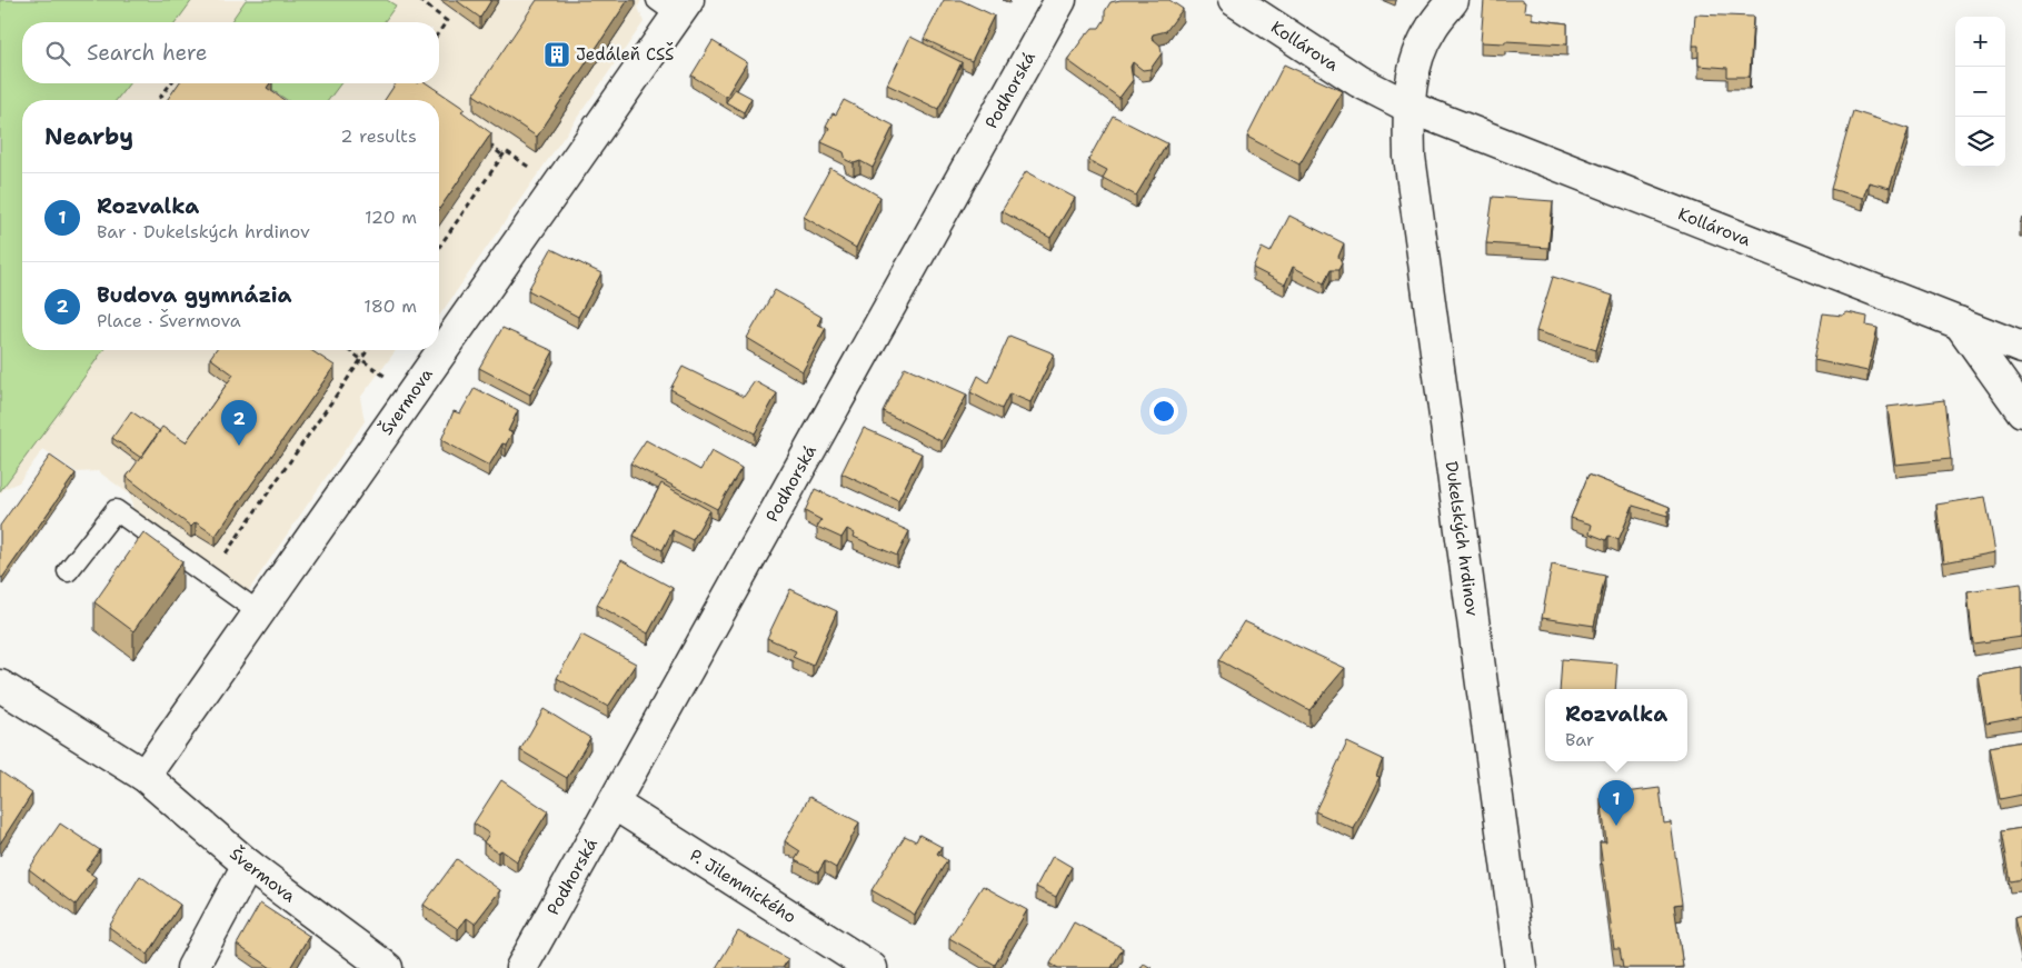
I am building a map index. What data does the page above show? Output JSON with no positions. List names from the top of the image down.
{
  "streets": {
    "street": [
      "Kollárova",
      "Podhorská",
      "Švermova",
      "Dukelských hrdinov",
      "P. Jilemnického"
    ]
  },
  "crossings": [
    ["Kollárova", "Dukelských hrdinov"],
    ["Podhorská", "P. Jilemnického"]
  ],
  "places": {
    "building": ["Jedáleň CSŠ"]
  },
  "page": {
    "map_buttons": ["+", "−"],
    "search": "Search here",
    "heading": ["Nearby", "2 results"],
    "list": [
      {
        "mark": "1",
        "name": "Rozvalka",
        "note": "Bar · Dukelských hrdinov",
        "value": "120 m"
      },
      {
        "mark": "2",
        "name": "Budova gymnázia",
        "note": "Place · Švermova",
        "value": "180 m"
      }
    ],
    "pins": ["2", "1"],
    "popup": ["Rozvalka", "Bar"]
  }
}
